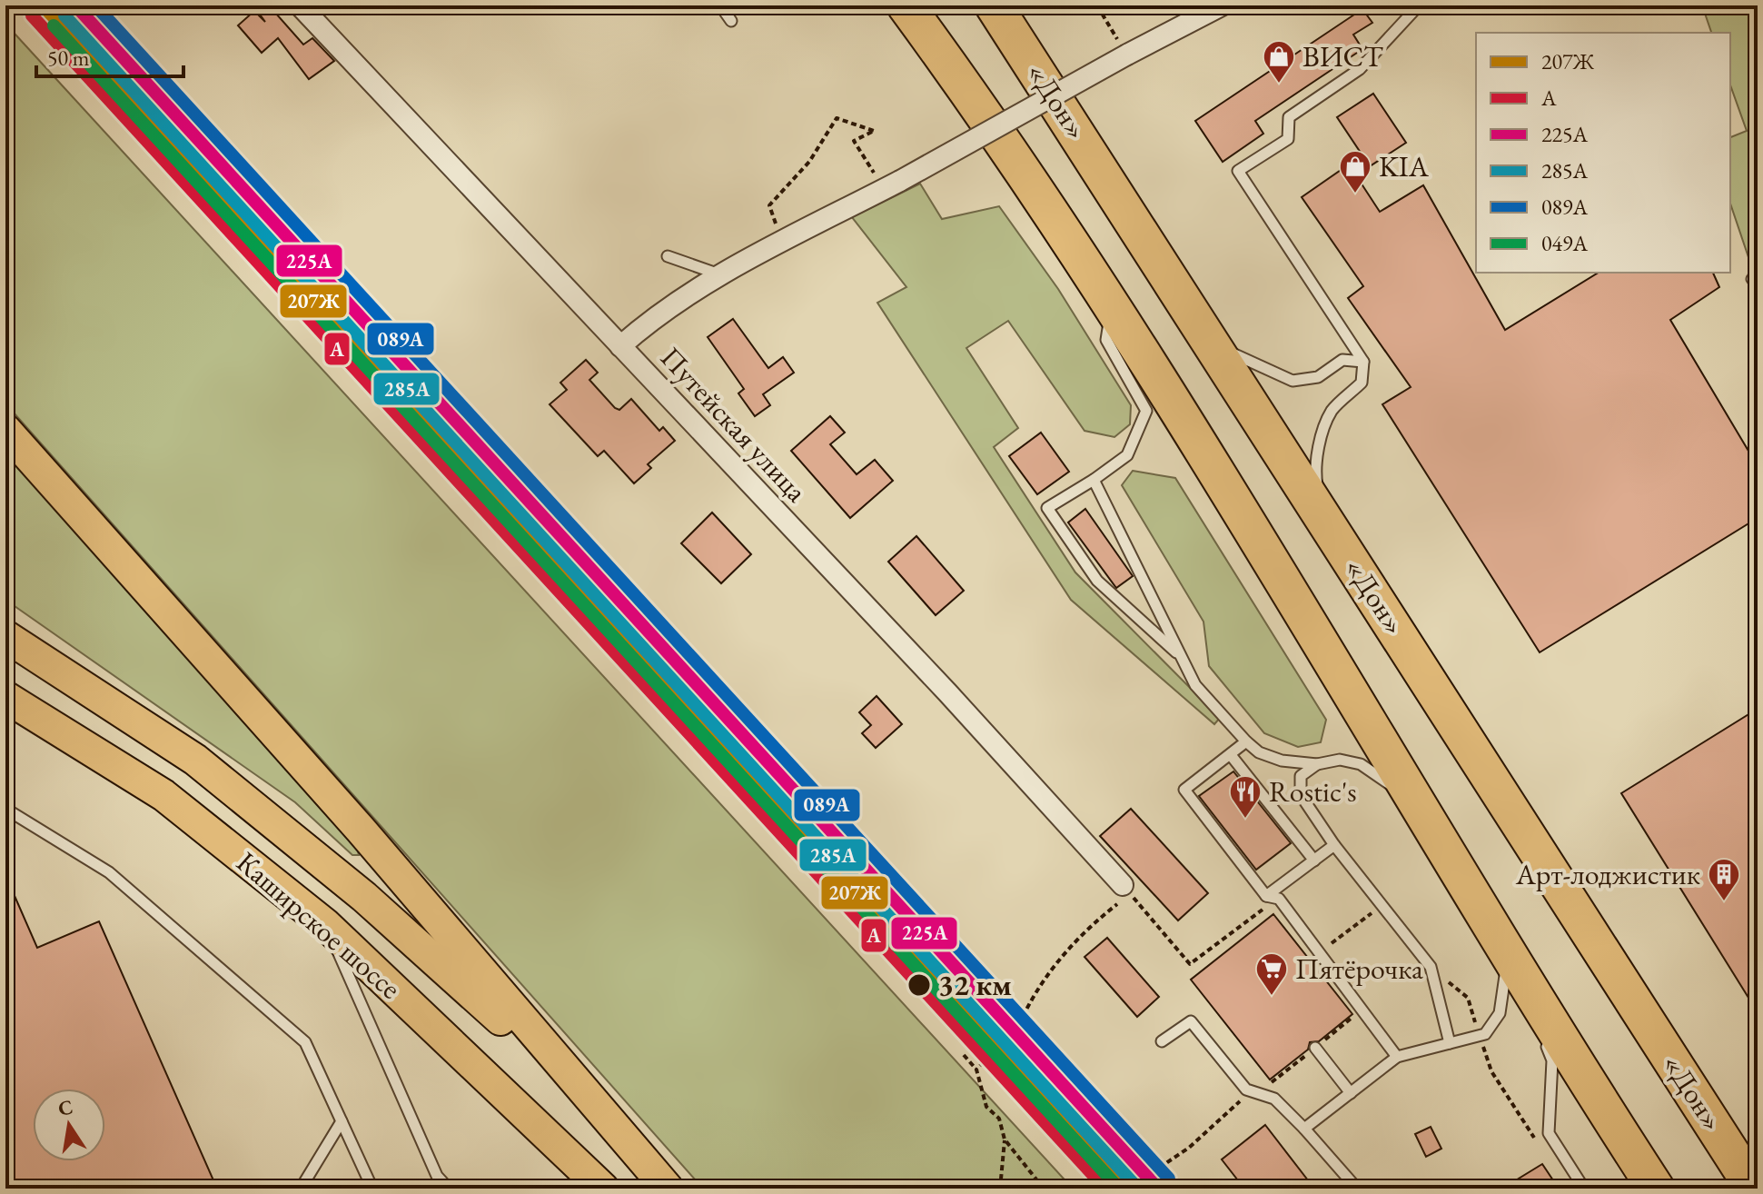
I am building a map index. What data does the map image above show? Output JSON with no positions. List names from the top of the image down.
{
  "streets": {
    "highway": ["«Дон»"],
    "main road": ["Каширское шоссе"],
    "street": ["Путейская улица"]
  },
  "places": {
    "shop": ["ВИСТ", "KIA"],
    "restaurant": ["Rostic's"],
    "building": ["Арт-лоджистик"],
    "other": ["32 км"],
    "supermarket": ["Пятёрочка"]
  },
  "lines": [
    "transit line 207Ж",
    "transit line 225А",
    "transit line 089А",
    "transit line A",
    "transit line 285А",
    "transit line 049А"
  ],
  "legend": [
    "207Ж",
    "A",
    "225А",
    "285А",
    "089А",
    "049А"
  ],
  "scale_bar": "50 m",
  "north": "top"
}
